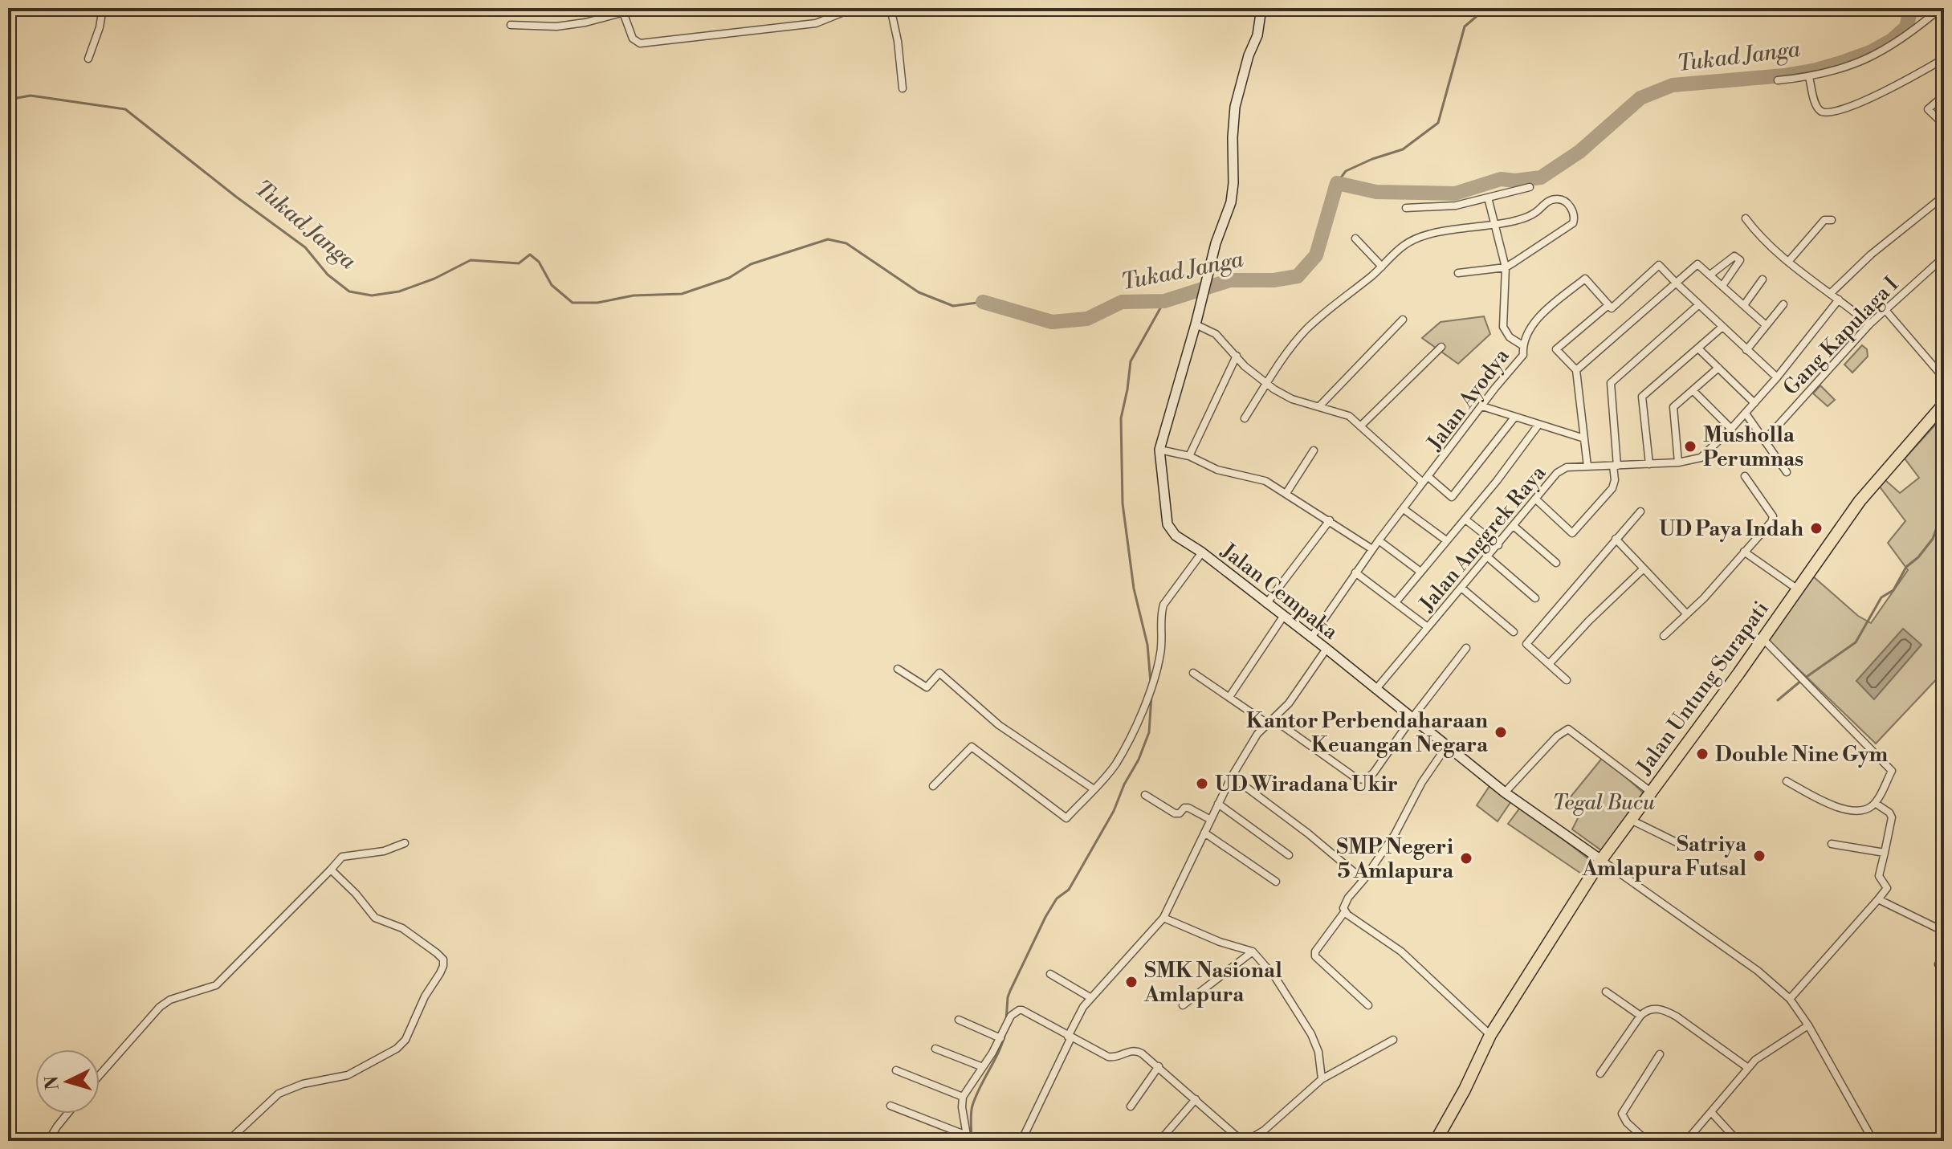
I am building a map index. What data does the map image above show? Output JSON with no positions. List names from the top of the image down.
{
  "streets": {
    "highway": ["Jalan Untung Surapati"],
    "street": [
      "Gang Kapulaga I",
      "Jalan Ayodya",
      "Jalan Anggrek Raya",
      "Jalan Cempaka"
    ]
  },
  "crossings": [
    ["Jalan Ayodya", "Jalan Cempaka"],
    ["Jalan Anggrek Raya", "Jalan Cempaka"],
    ["Jalan Cempaka", "Jalan Untung Surapati"]
  ],
  "water": ["Tukad Janga"],
  "parks": ["Tegal Bucu"],
  "places": [
    "Musholla Perumnas",
    "UD Paya Indah",
    "Kantor Perbendaharaan Keuangan Negara",
    "Double Nine Gym",
    "UD Wiradana Ukir",
    "Satriya Amlapura Futsal",
    "SMP Negeri 5 Amlapura",
    "SMK Nasional Amlapura"
  ],
  "north": "left"
}
